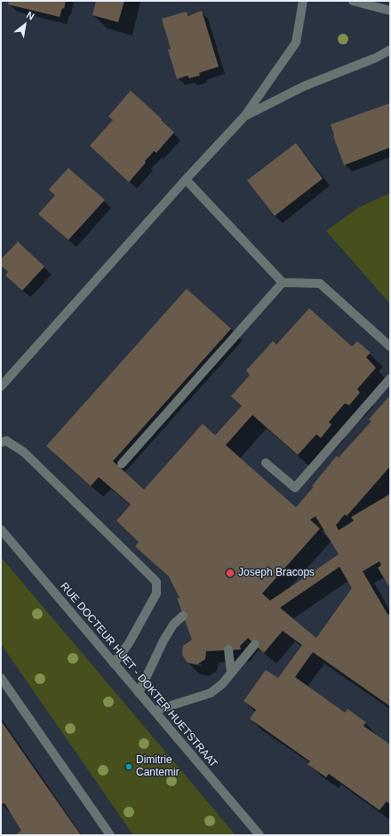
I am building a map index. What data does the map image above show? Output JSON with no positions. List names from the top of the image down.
{
  "streets": {
    "street": ["RUE DOCTEUR HUET - DOKTER HUETSTRAAT"]
  },
  "places": ["Joseph Bracops", "Dimitrie Cantemir"],
  "north": "top right"
}
